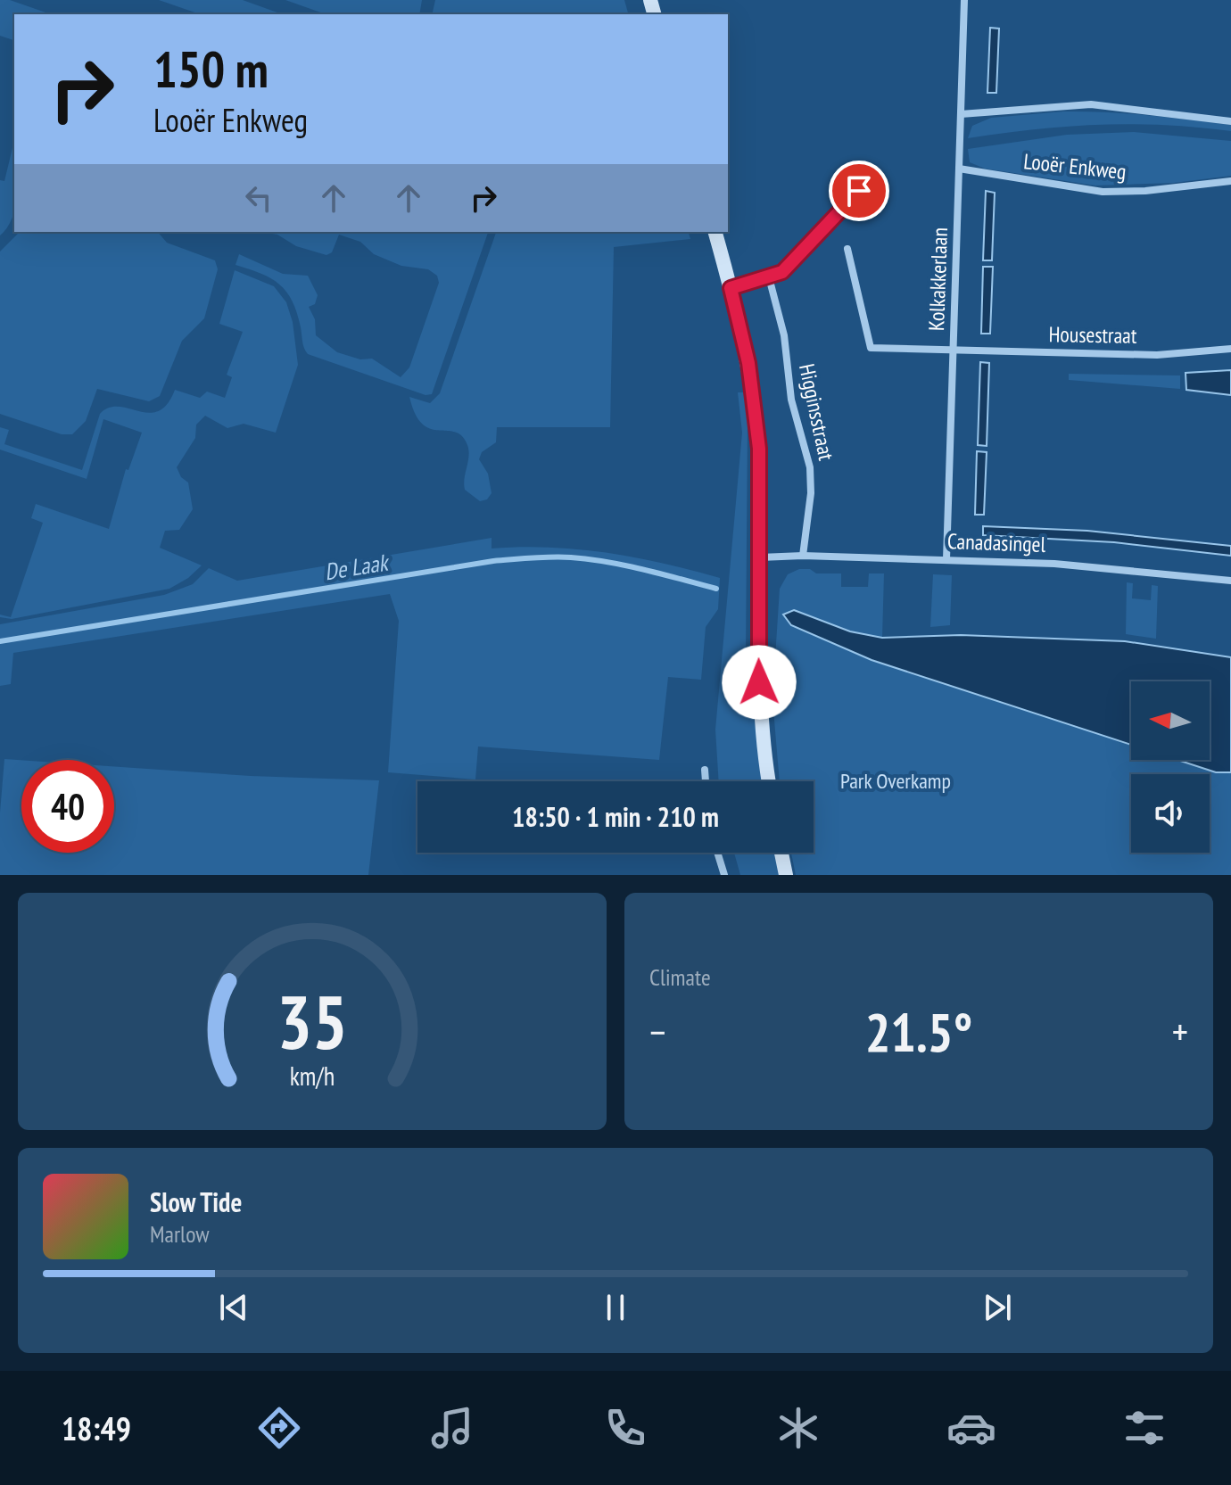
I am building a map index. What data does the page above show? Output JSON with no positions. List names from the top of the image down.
{
  "streets": {
    "street": [
      "Looër Enkweg",
      "Kolkakkerlaan",
      "Housestraat",
      "Higginsstraat",
      "Canadasingel"
    ]
  },
  "crossings": [
    ["Looër Enkweg", "Kolkakkerlaan"],
    ["Kolkakkerlaan", "Housestraat"],
    ["Kolkakkerlaan", "Canadasingel"],
    ["Higginsstraat", "Canadasingel"]
  ],
  "water": ["De Laak"],
  "parks": ["Park Overkamp"],
  "north": "left",
  "page": {
    "turn": ["150 m", "Looër Enkweg"],
    "limit": "40",
    "trip": "18:50 · 1 min · 210 m",
    "tile": "Climate",
    "heat": ["−", "21.5°", "+"],
    "song": ["Slow Tide", "Marlow"],
    "tabs": "18:49",
    "gauge": ["35", "km/h"]
  }
}
